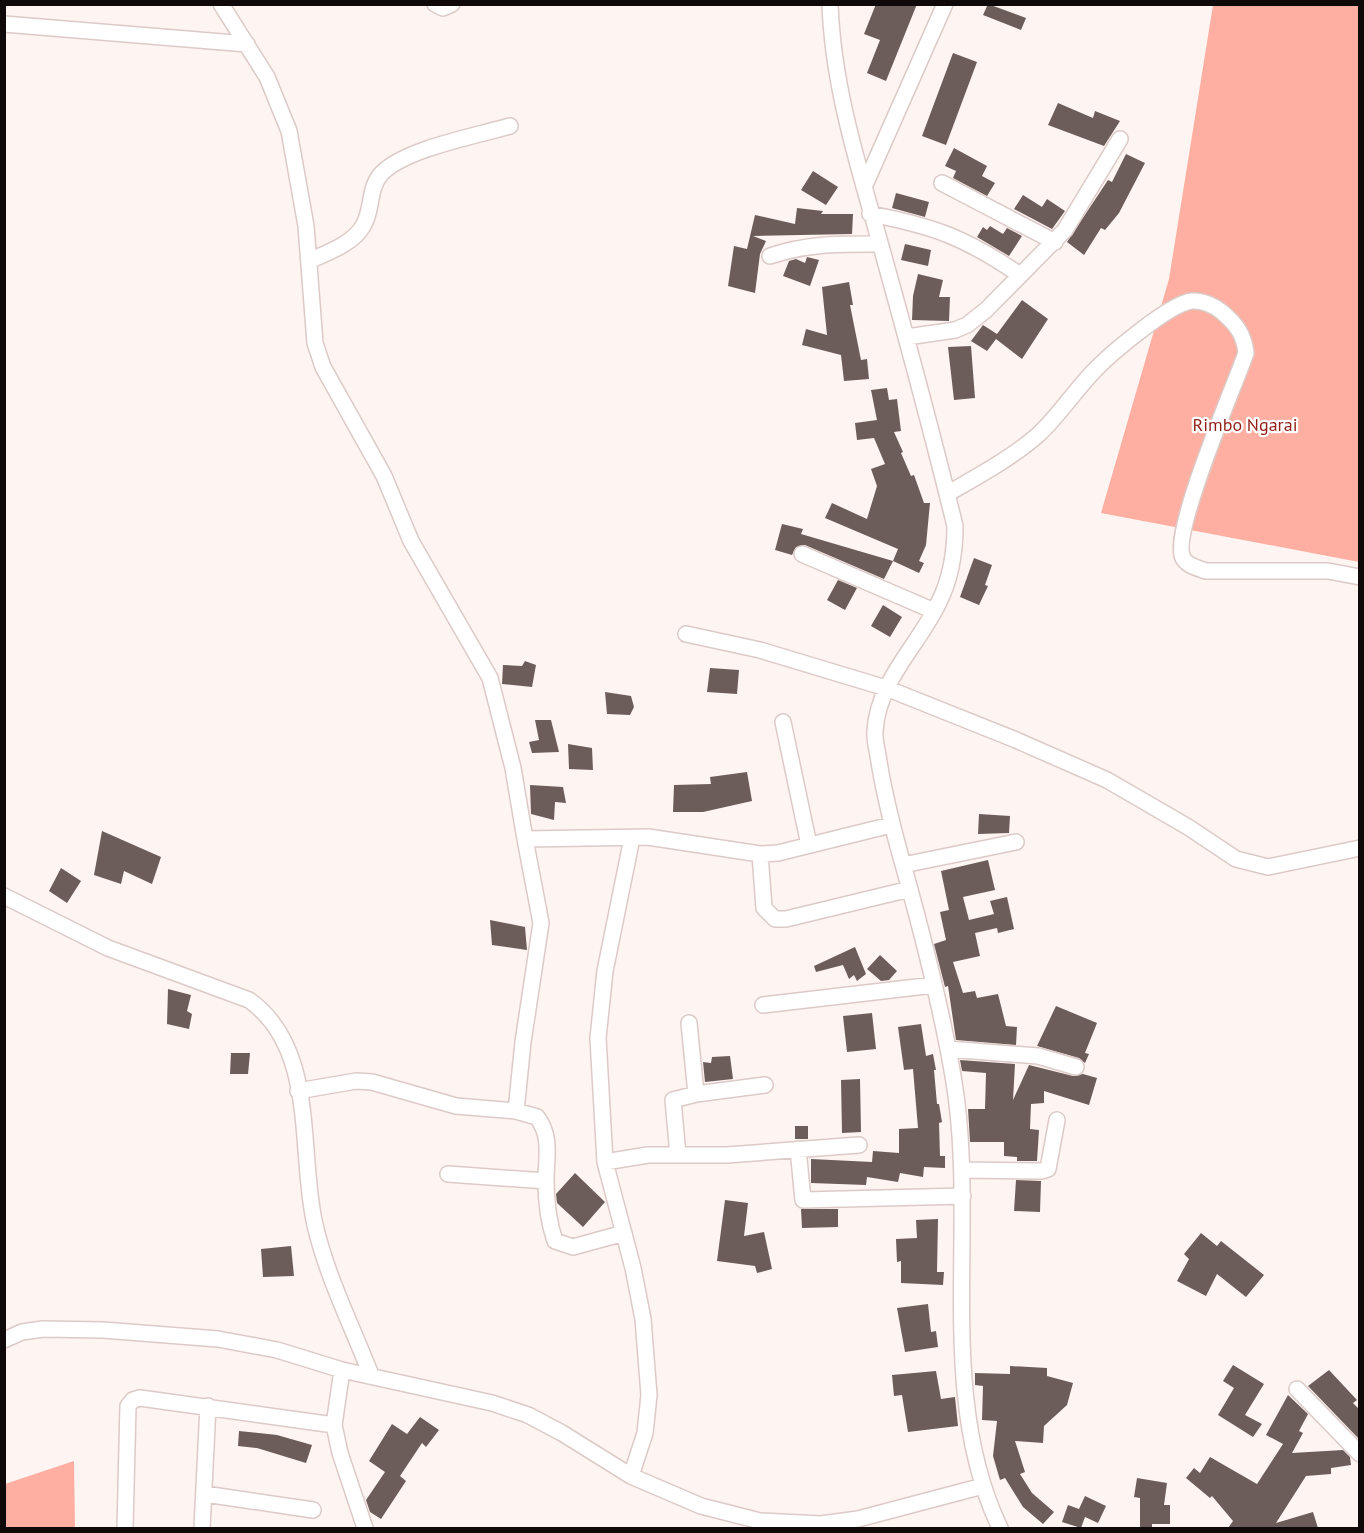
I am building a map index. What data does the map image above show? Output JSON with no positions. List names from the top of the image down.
{
  "parks": ["Rimbo Ngarai"]
}
